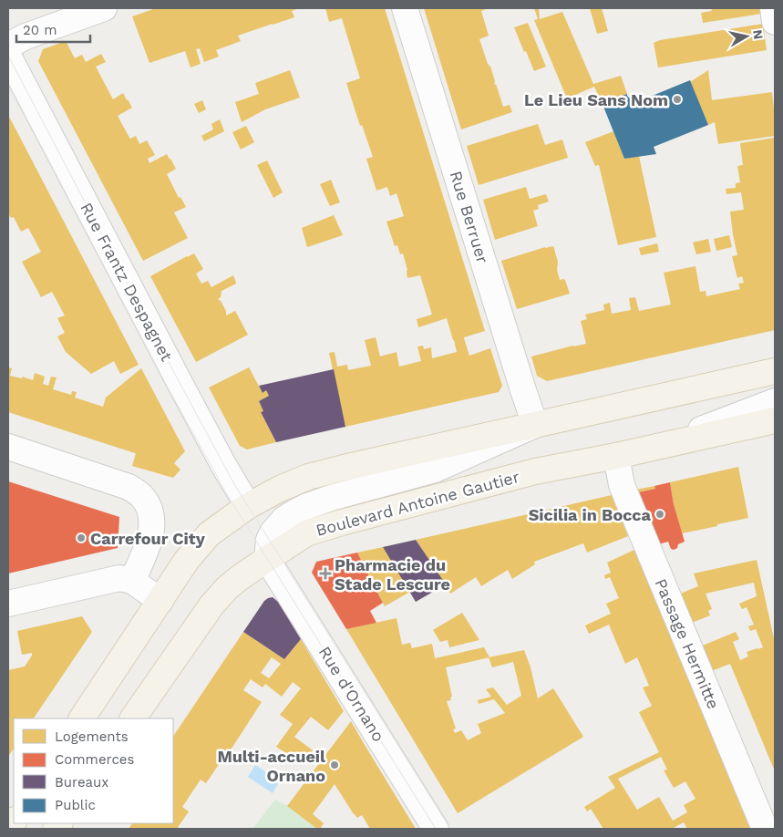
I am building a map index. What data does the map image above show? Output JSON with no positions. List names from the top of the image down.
{
  "streets": {
    "main road": ["Boulevard Antoine Gautier"],
    "street": [
      "Rue Berruer",
      "Rue Frantz Despagnet",
      "Passage Hermitte",
      "Rue d'Ornano"
    ]
  },
  "crossings": [
    ["Rue Berruer", "Boulevard Antoine Gautier"],
    ["Rue Frantz Despagnet", "Boulevard Antoine Gautier"],
    ["Boulevard Antoine Gautier", "Passage Hermitte"],
    ["Boulevard Antoine Gautier", "Rue d'Ornano"]
  ],
  "places": {
    "other": [
      "Le Lieu Sans Nom",
      "Sicilia in Bocca",
      "Carrefour City",
      "Multi-accueil Ornano"
    ],
    "health": ["Pharmacie du Stade Lescure"]
  },
  "legend": [
    "Logements",
    "Commerces",
    "Bureaux",
    "Public"
  ],
  "scale_bar": "20 m",
  "north": "right"
}
